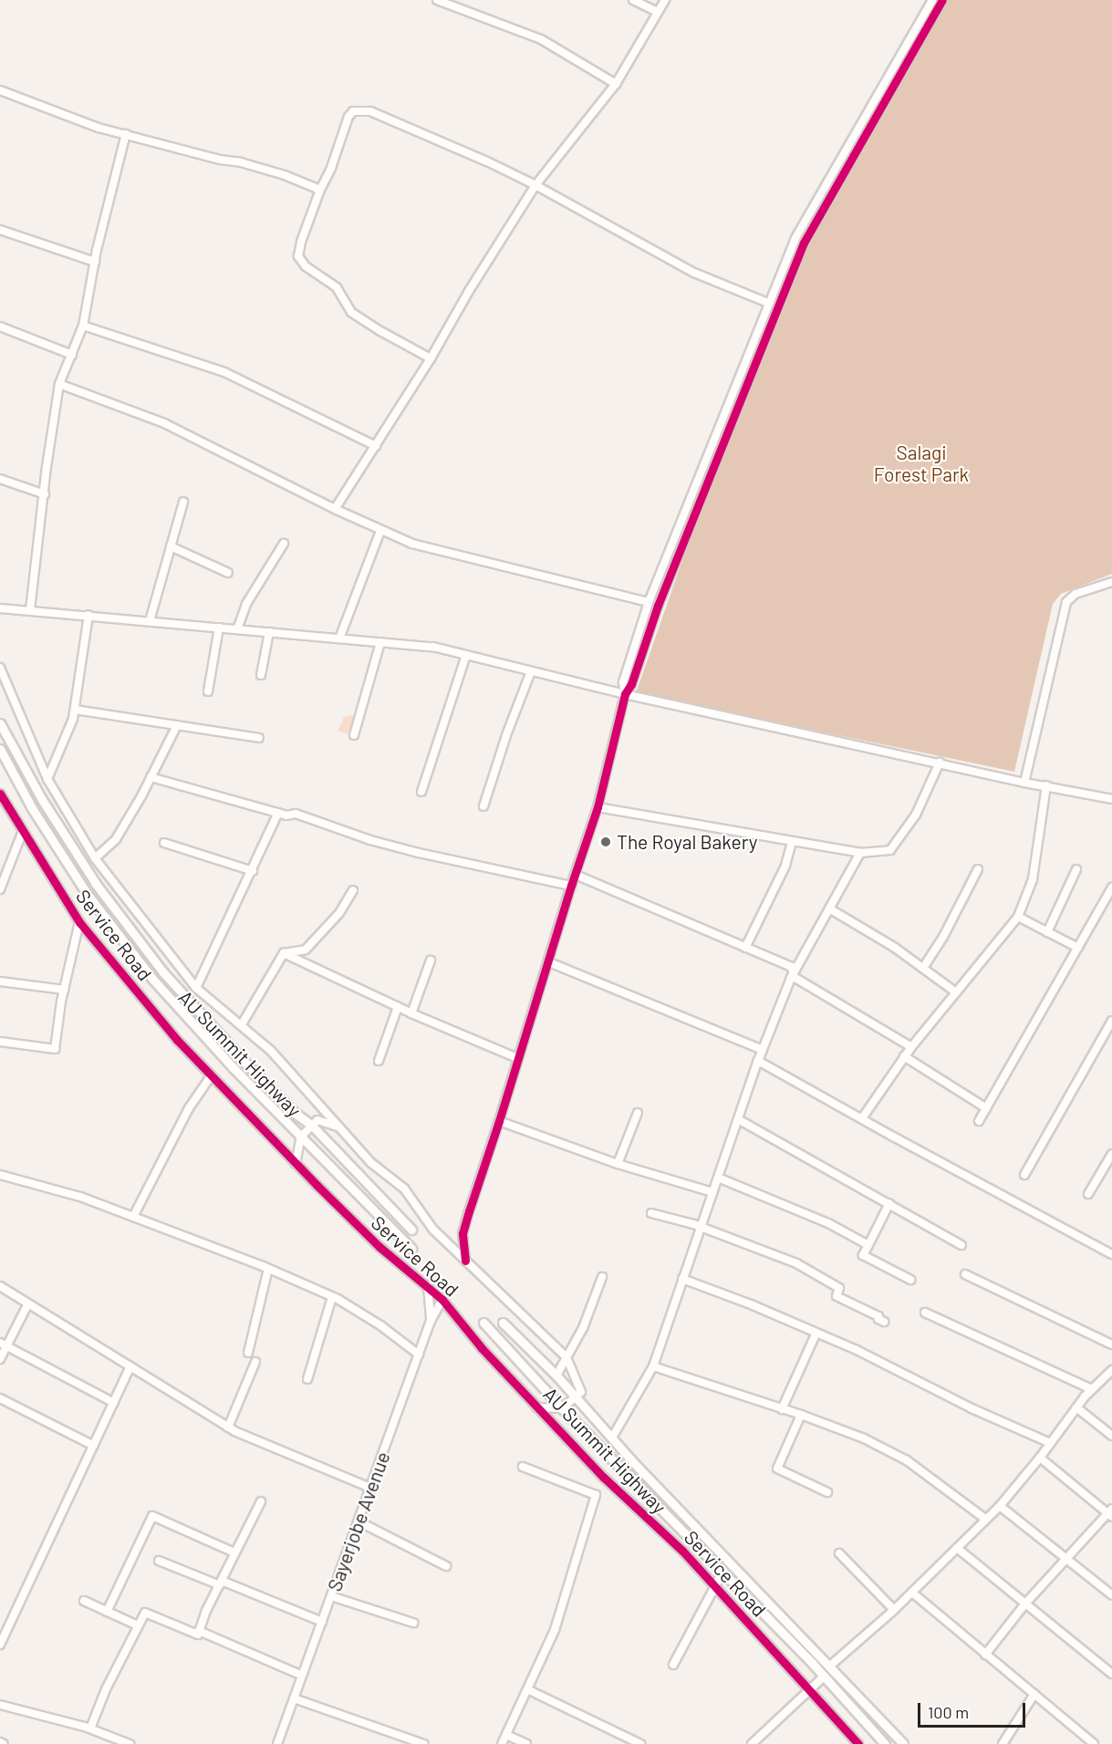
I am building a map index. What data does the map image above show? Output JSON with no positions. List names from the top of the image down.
{
  "streets": {
    "main road": ["AU Summit Highway"],
    "street": ["Service Road", "Sayerjobe Avenue"]
  },
  "crossings": [
    ["Service Road", "Sayerjobe Avenue"]
  ],
  "parks": ["Salagi Forest Park"],
  "places": ["The Royal Bakery"],
  "scale_bar": "100 m"
}
